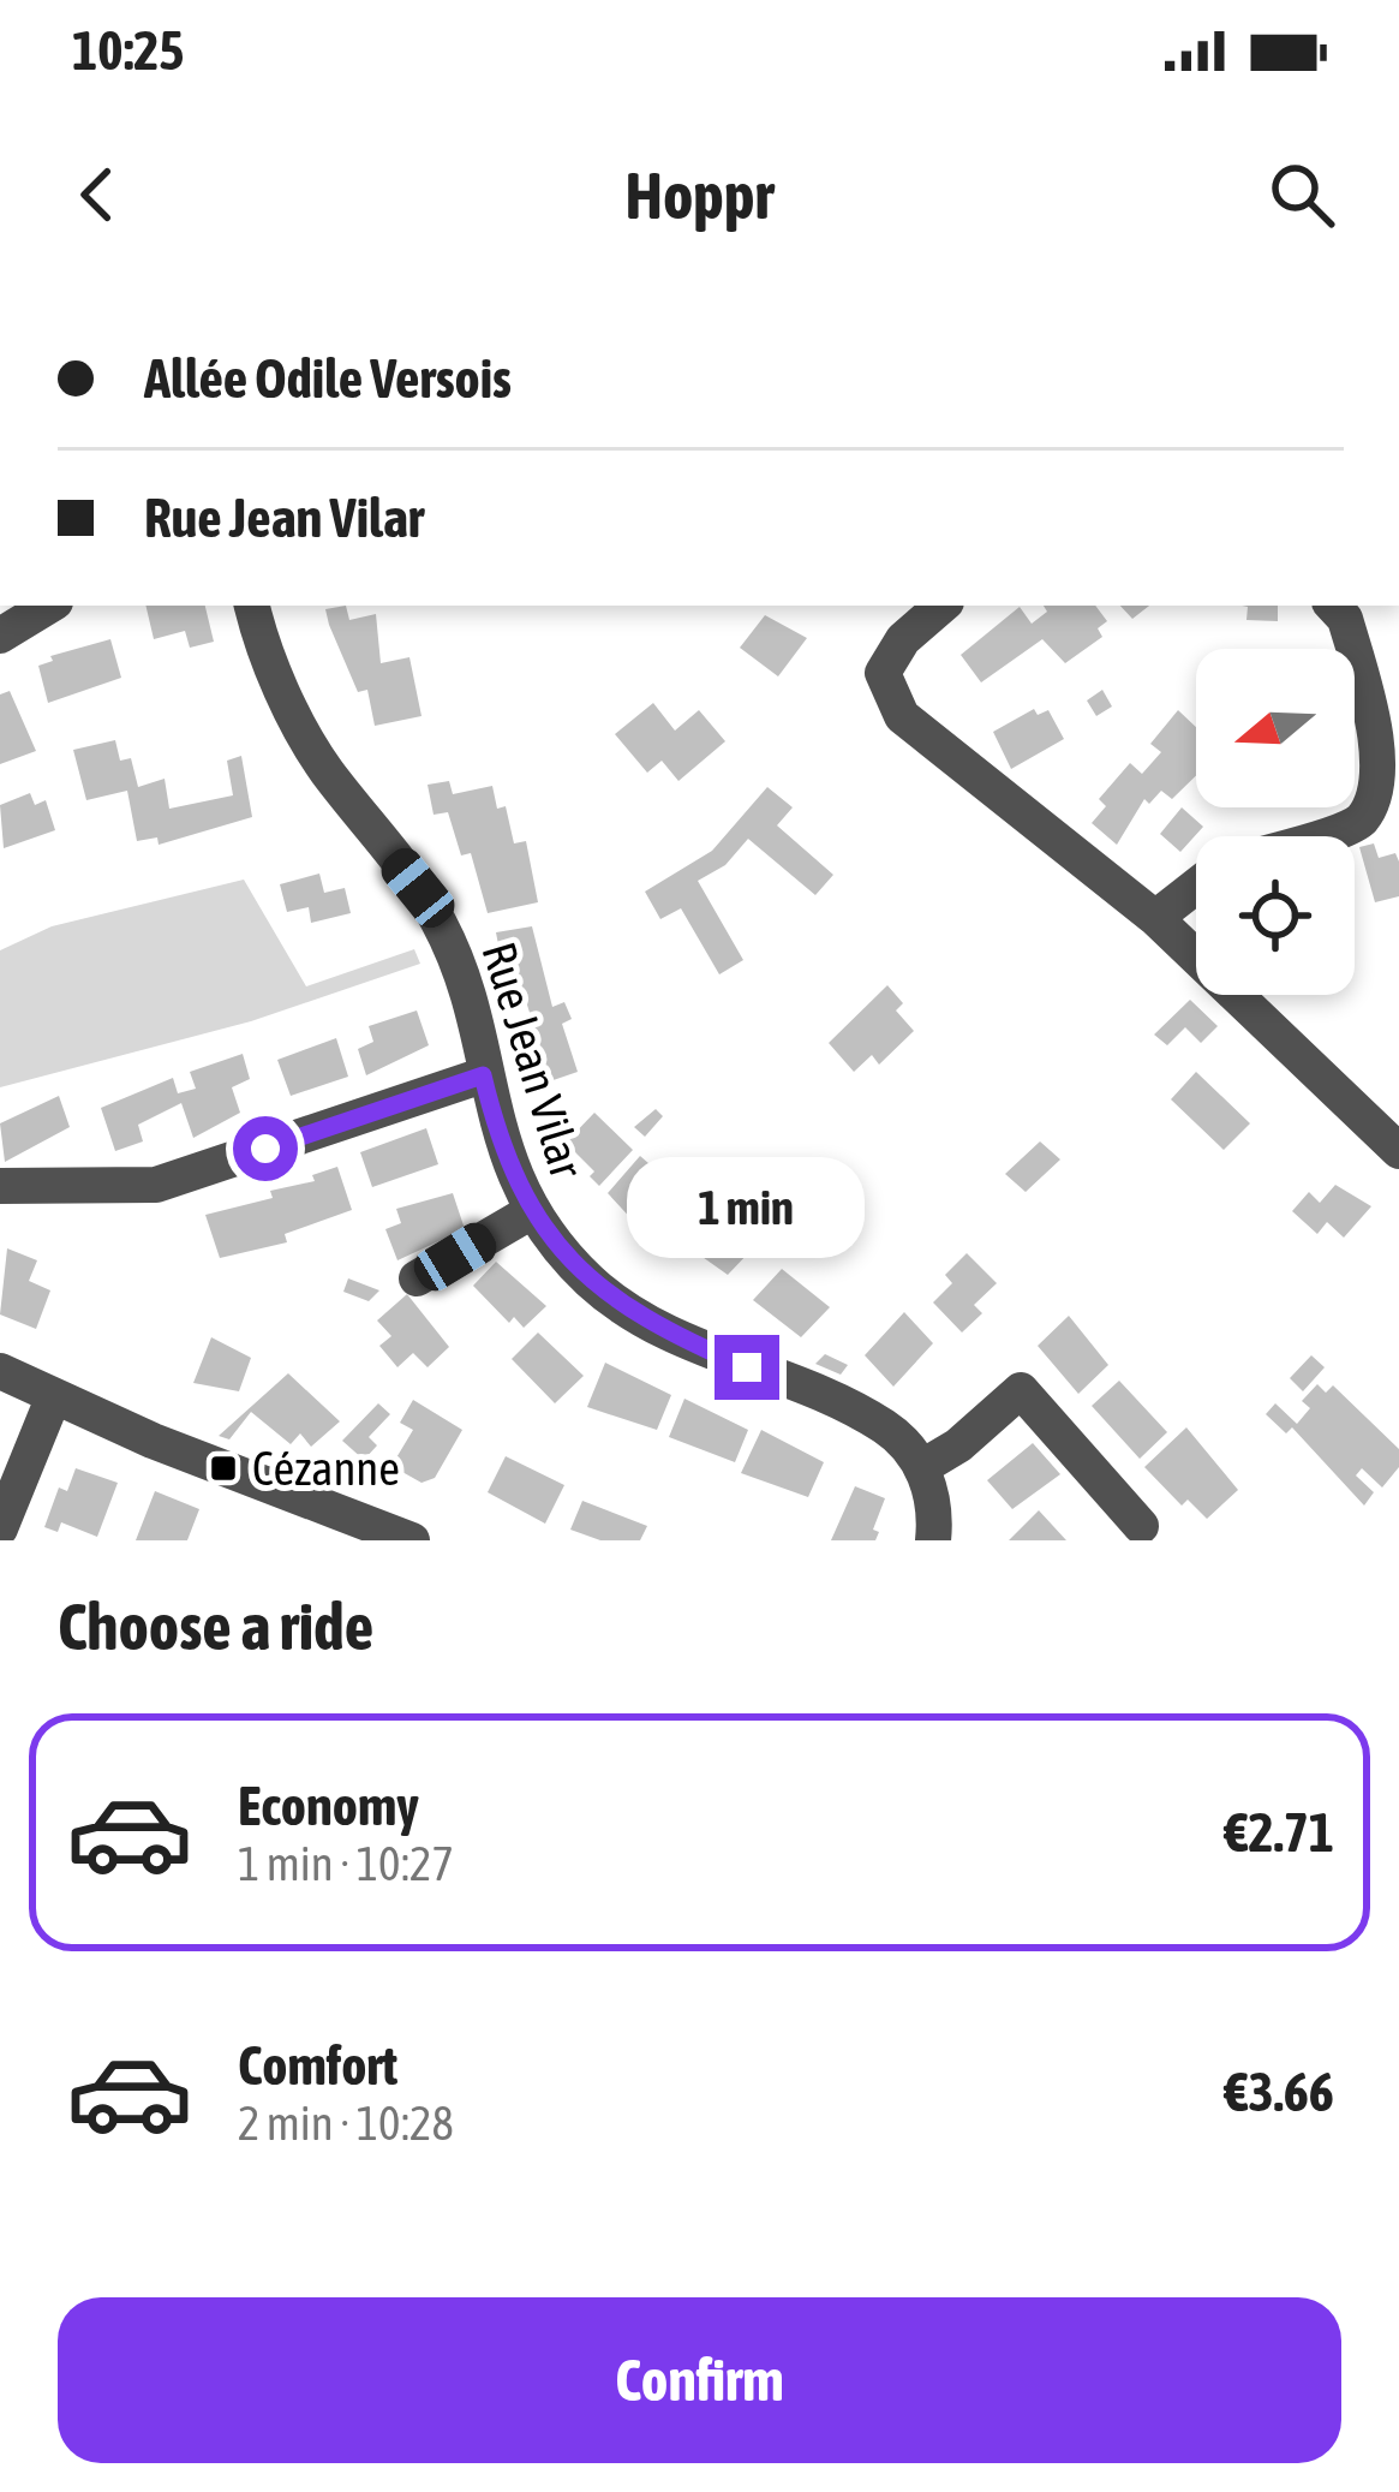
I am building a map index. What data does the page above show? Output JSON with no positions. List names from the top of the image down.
{
  "streets": {
    "street": ["Rue Jean Vilar"]
  },
  "places": {
    "transit": ["Cézanne"]
  },
  "north": "left",
  "page": {
    "status": "10:25",
    "header": "Hoppr",
    "banner": ["Allée Odile Versois", "Rue Jean Vilar"],
    "bubble": "1 min",
    "heading": "Choose a ride",
    "list": [
      {
        "name": "Economy",
        "note": "1 min · 10:27",
        "value": "€2.71"
      },
      {
        "name": "Comfort",
        "note": "2 min · 10:28",
        "value": "€3.66"
      }
    ],
    "buttons": "Confirm"
  }
}
